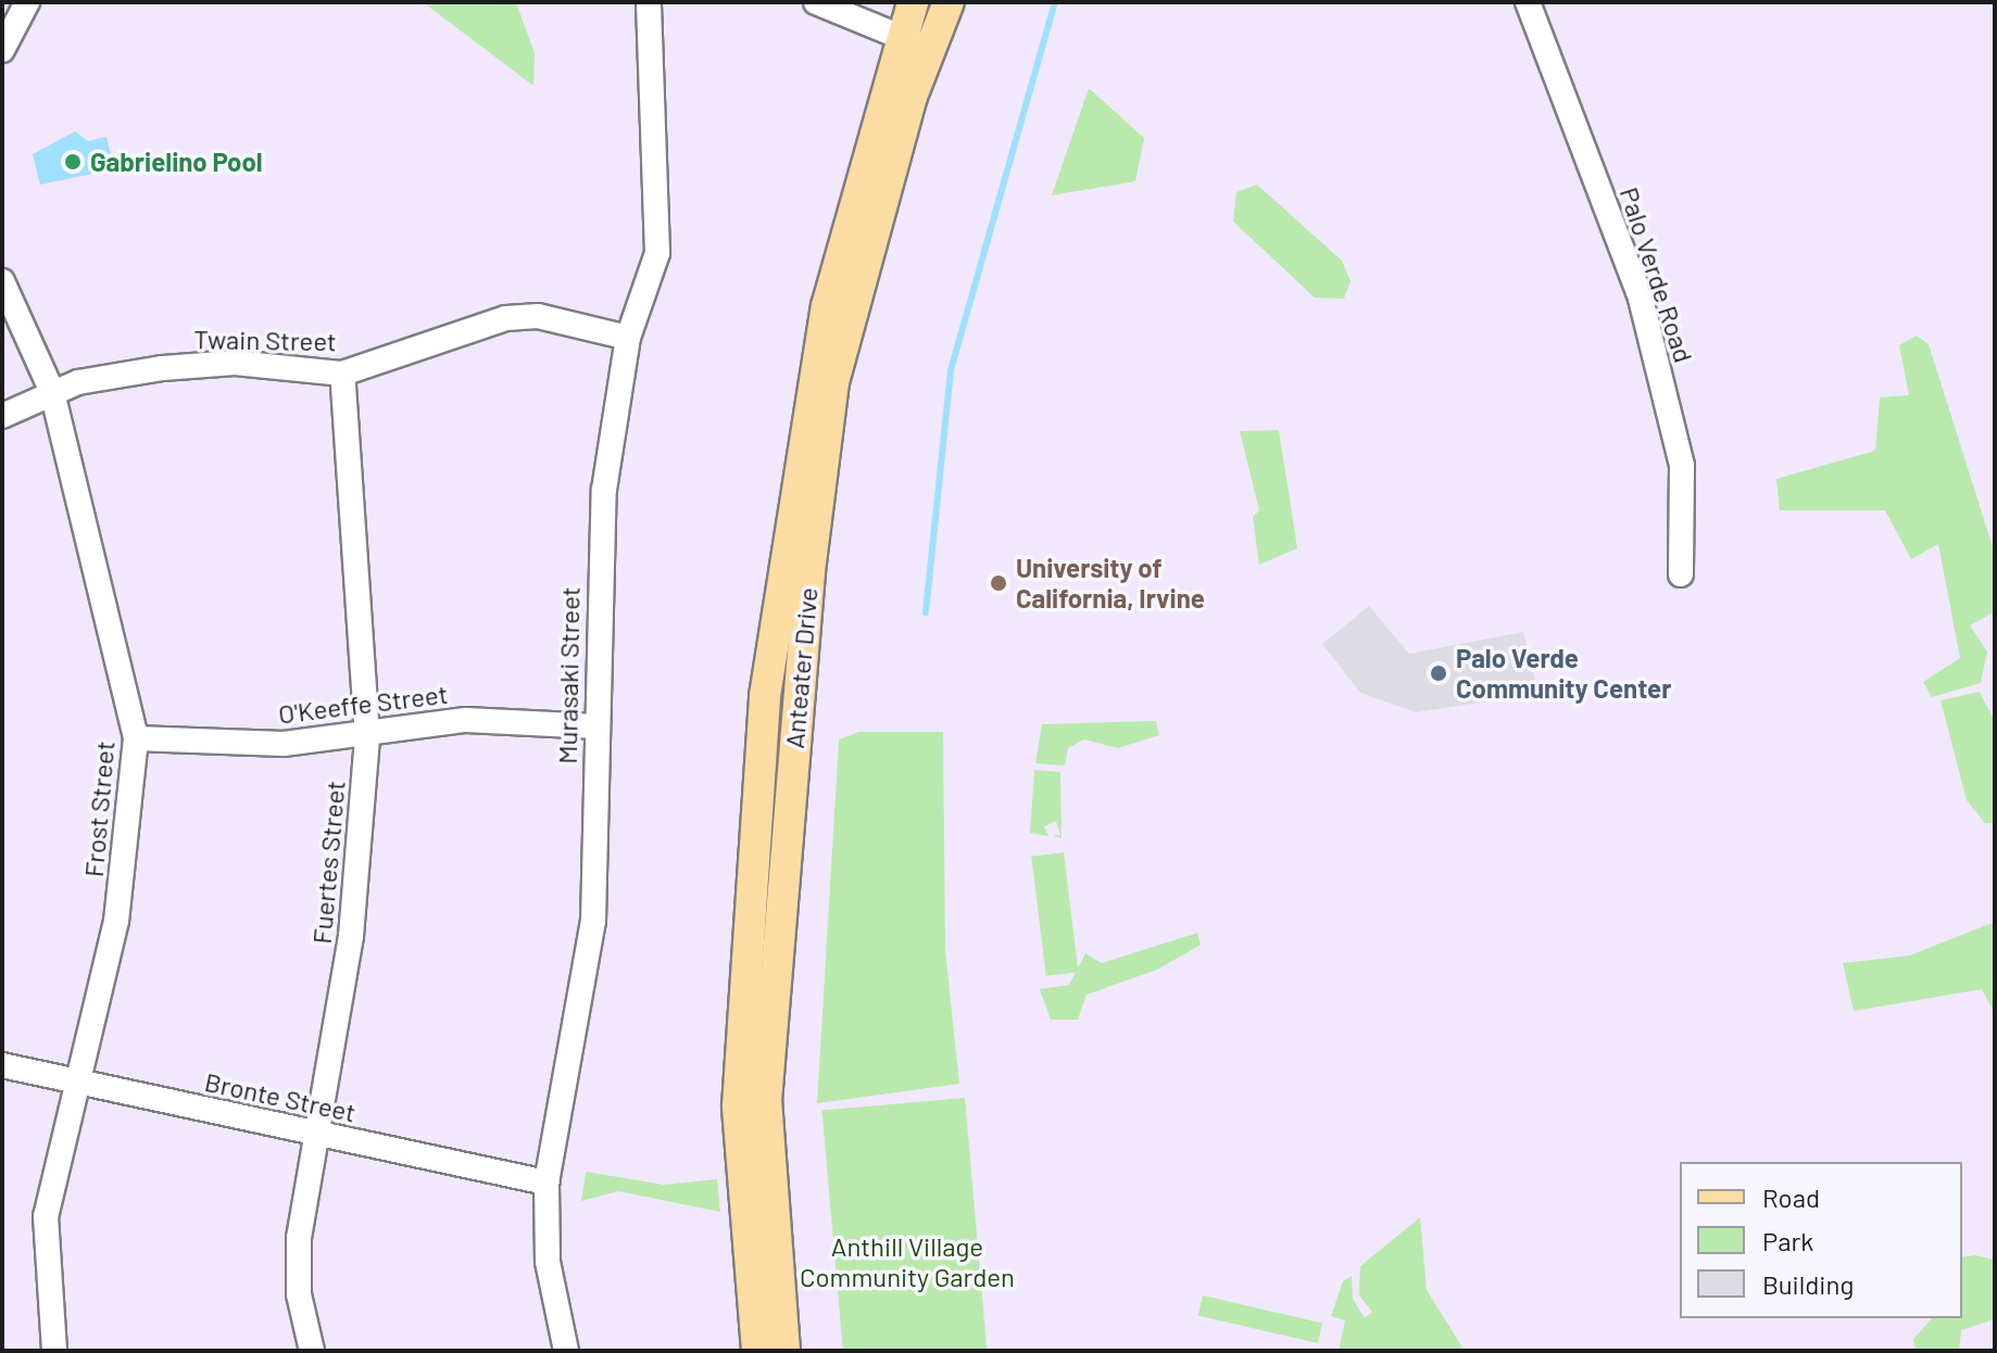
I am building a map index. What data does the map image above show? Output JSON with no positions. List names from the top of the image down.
{
  "streets": {
    "main road": ["Anteater Drive"],
    "street": [
      "Palo Verde Road",
      "Twain Street",
      "Murasaki Street",
      "O'Keeffe Street",
      "Frost Street",
      "Fuertes Street",
      "Bronte Street"
    ]
  },
  "crossings": [
    ["Twain Street", "Murasaki Street"],
    ["Twain Street", "Frost Street"],
    ["Twain Street", "Fuertes Street"],
    ["Murasaki Street", "O'Keeffe Street"],
    ["Murasaki Street", "Bronte Street"],
    ["O'Keeffe Street", "Frost Street"],
    ["O'Keeffe Street", "Fuertes Street"],
    ["Frost Street", "Bronte Street"],
    ["Fuertes Street", "Bronte Street"]
  ],
  "parks": ["Anthill Village Community Garden"],
  "places": ["Gabrielino Pool", "University of California, Irvine", "Palo Verde Community Center"],
  "legend": ["Road", "Park", "Building"]
}
